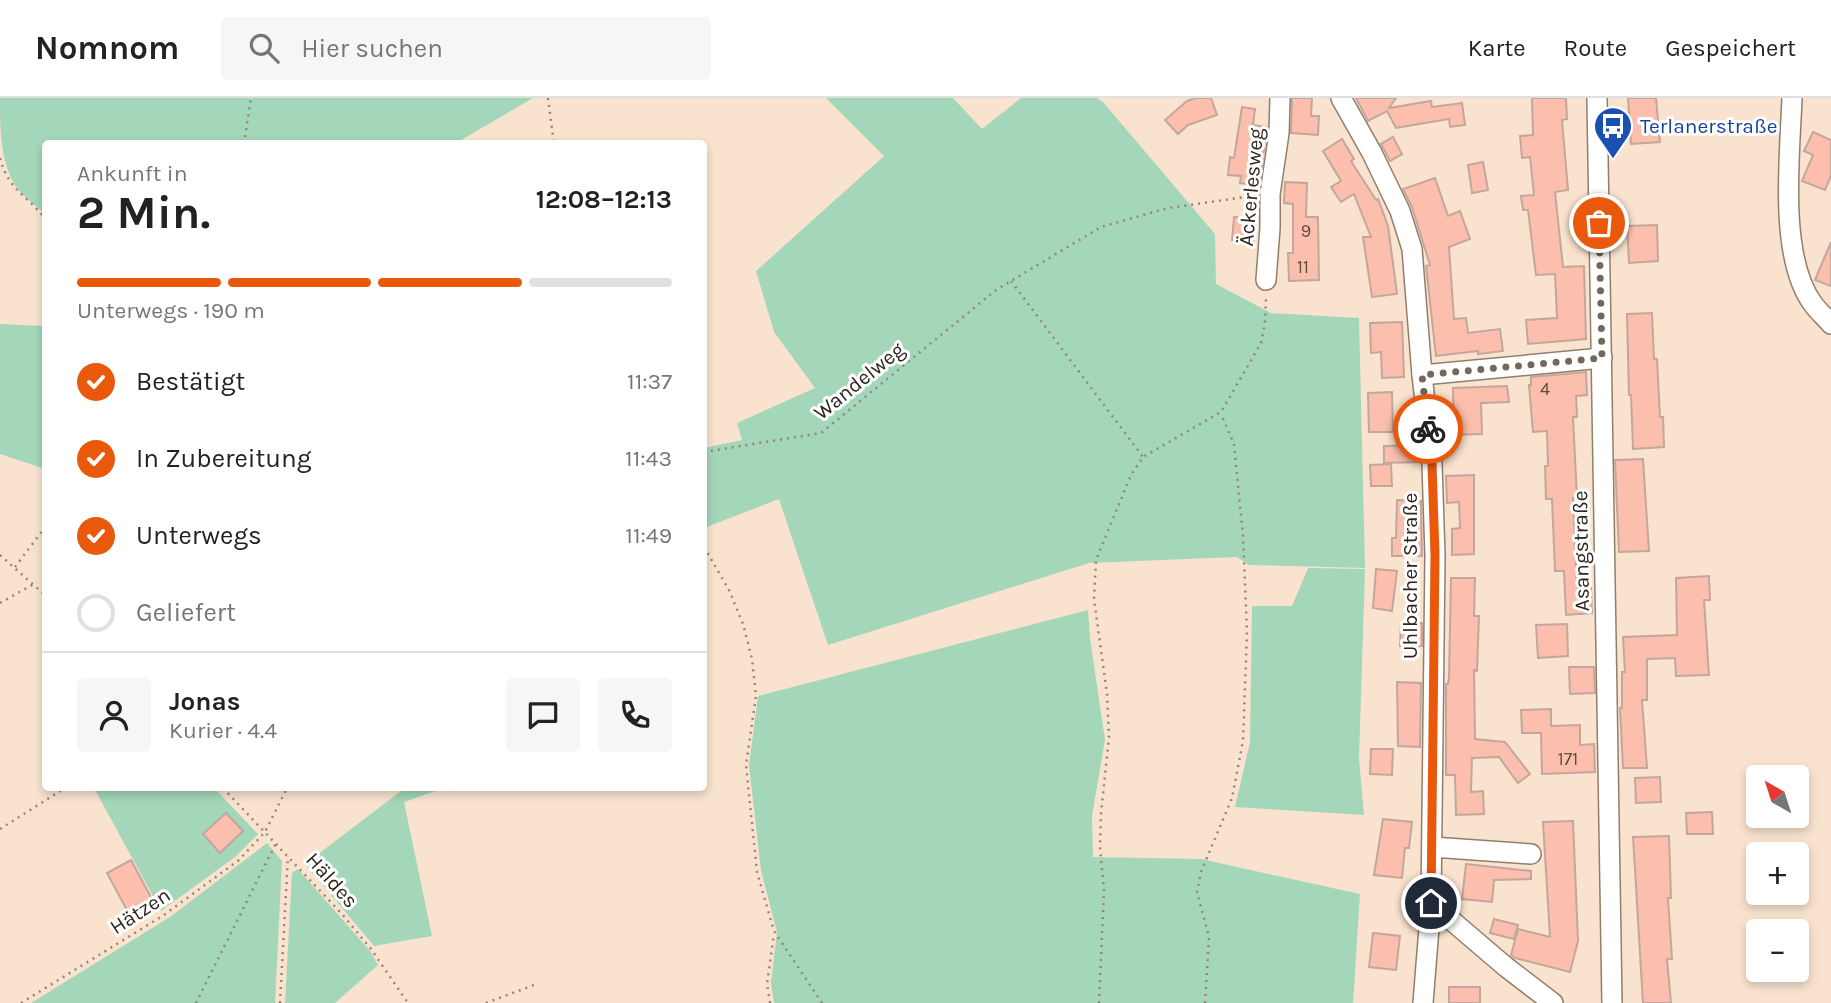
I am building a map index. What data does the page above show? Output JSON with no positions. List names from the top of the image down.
{
  "streets": {
    "street": ["Äckerlesweg", "Asangstraße", "Uhlbacher Straße"],
    "path": ["Wandelweg", "Häldes", "Hätzen"]
  },
  "crossings": [
    ["Äckerlesweg", "Wandelweg"],
    ["Häldes", "Hätzen"]
  ],
  "places": {
    "bus stop": ["Terlanerstraße"]
  },
  "house_numbers": [
    "9",
    "11",
    "4",
    "171"
  ],
  "north": "top left",
  "page": {
    "header": "Nomnom",
    "search": "Hier suchen",
    "nav": ["Karte", "Route", "Gespeichert"],
    "heading": ["2 Min.", "Ankunft in", "12:08–12:13"],
    "panel": ["Jonas", "Kurier · 4.4"],
    "bar": "Unterwegs · 190 m",
    "list": [
      ["Bestätigt", "11:37"],
      ["In Zubereitung", "11:43"],
      ["Unterwegs", "11:49"],
      "Geliefert"
    ],
    "map_buttons": ["+", "−"]
  }
}
